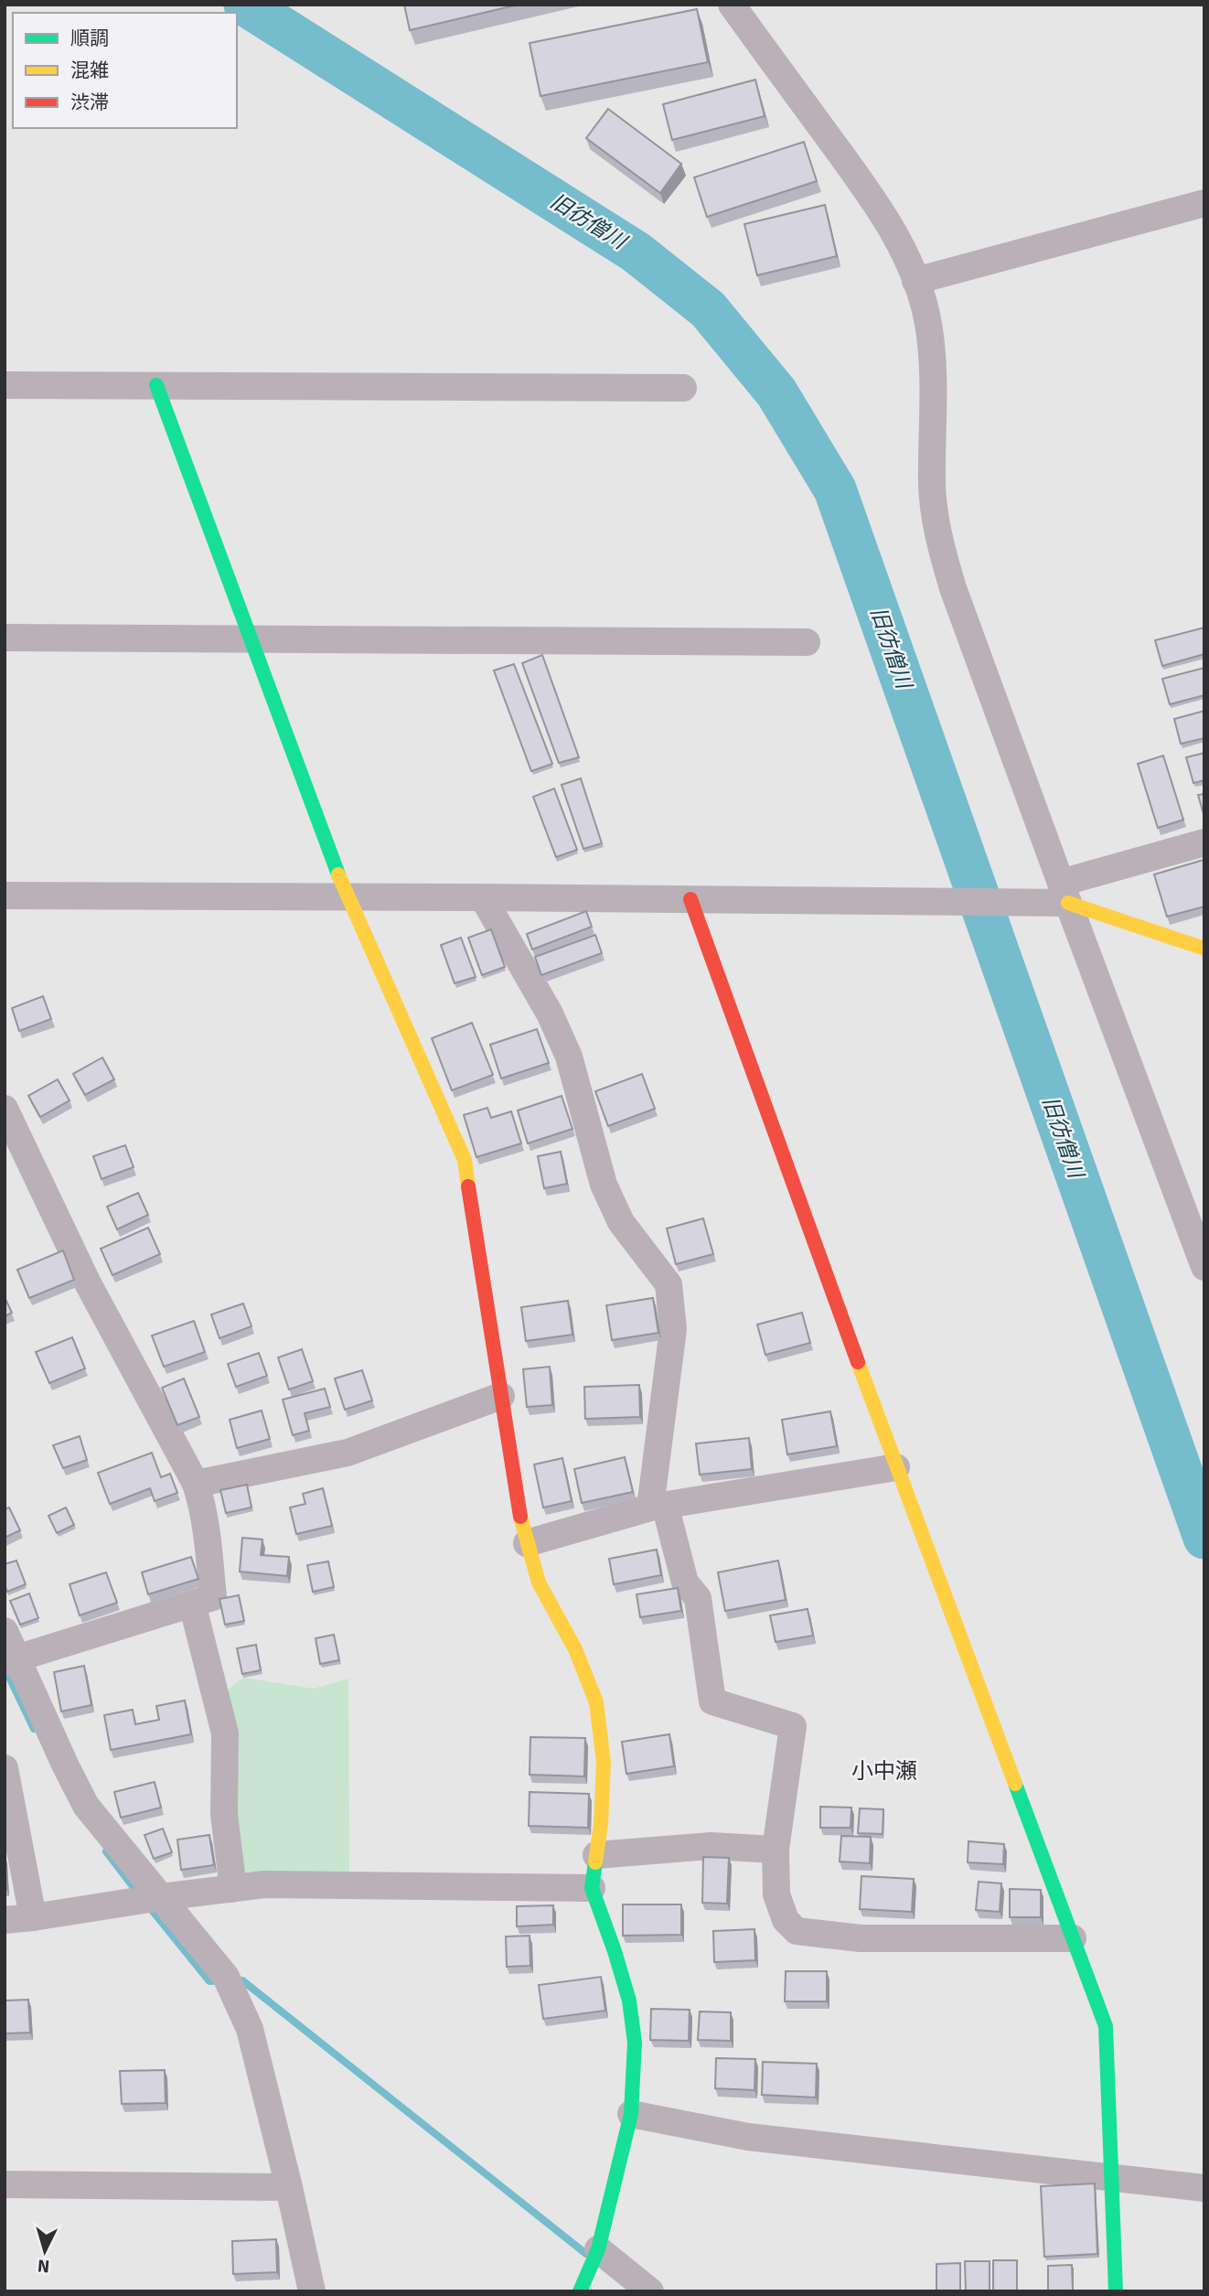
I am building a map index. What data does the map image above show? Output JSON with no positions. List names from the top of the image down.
{
  "districts": ["小中瀬"],
  "water": ["旧彷僧川"],
  "legend": ["順調", "混雑", "渋滞"],
  "north": "bottom"
}
